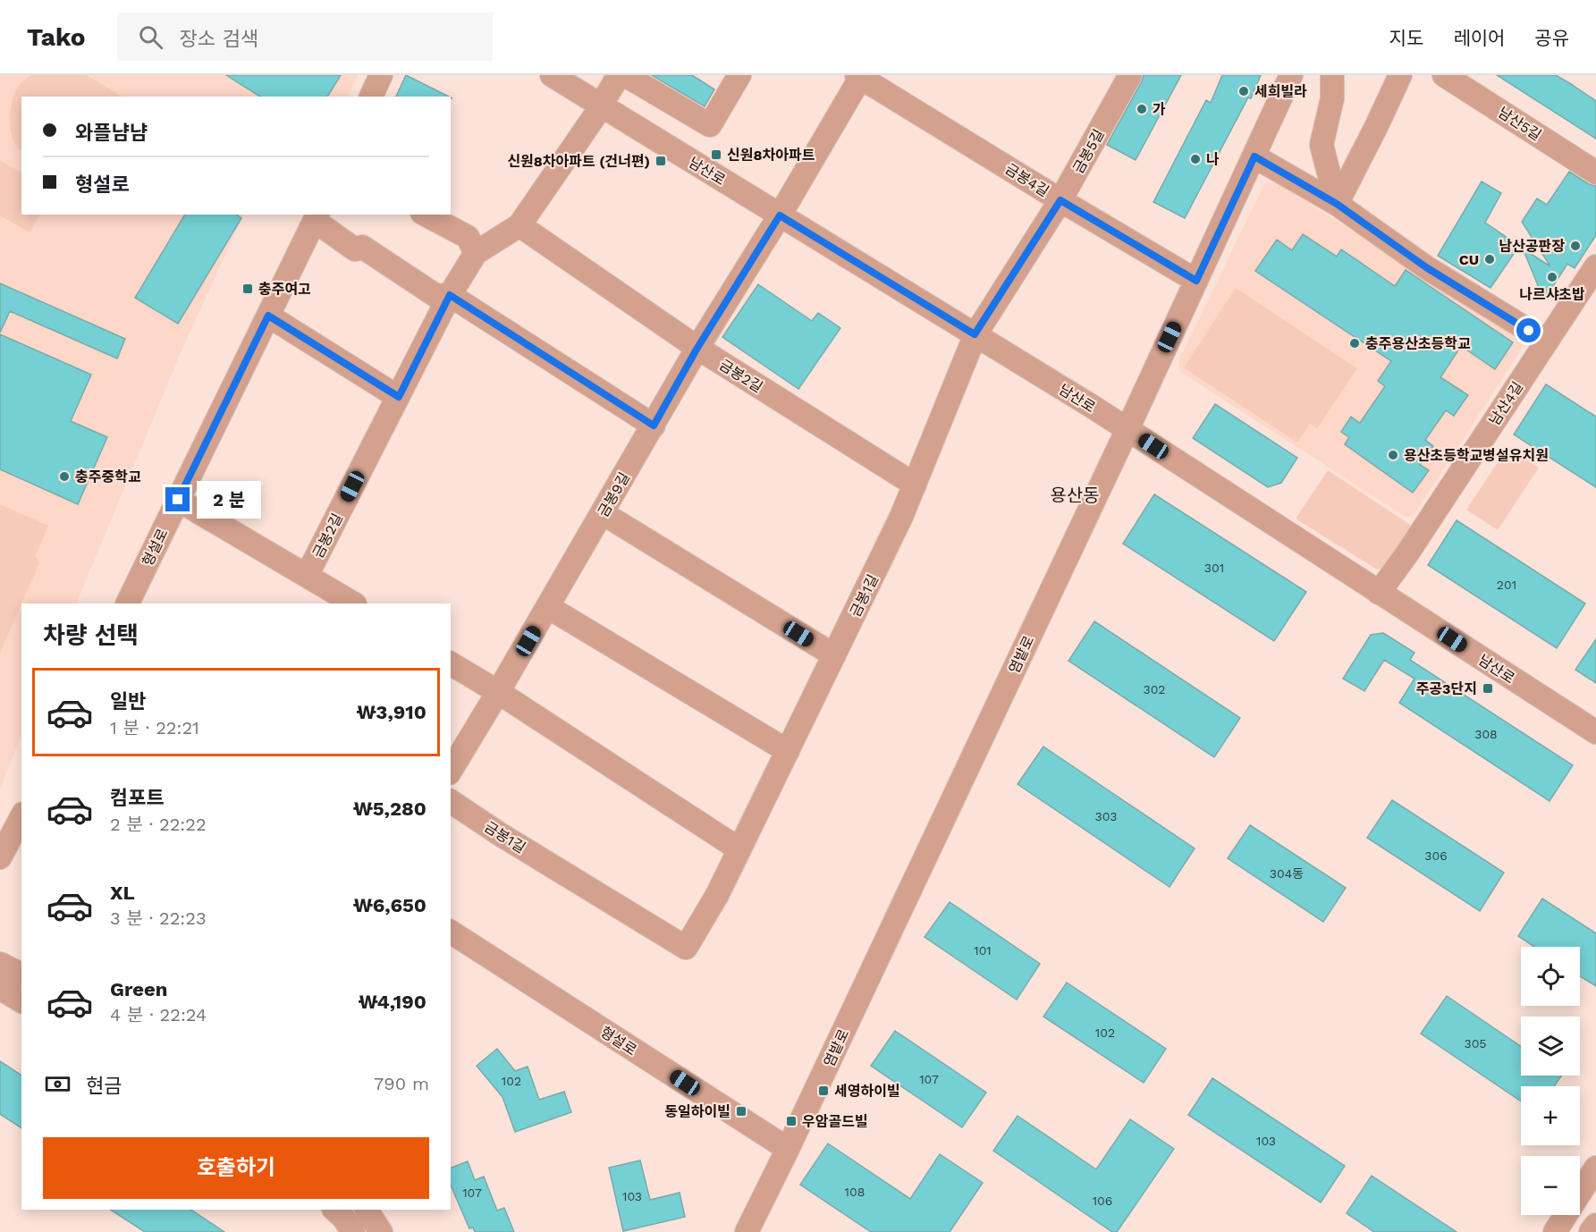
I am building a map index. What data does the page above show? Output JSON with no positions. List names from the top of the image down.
{
  "streets": {
    "street": [
      "남산5길",
      "금봉5길",
      "남산로",
      "금봉4길",
      "금봉2길",
      "남산4길",
      "금봉9길",
      "형설로",
      "금봉1길",
      "염밭로"
    ]
  },
  "crossings": [
    ["금봉5길", "남산로"],
    ["금봉5길", "금봉4길"],
    ["금봉5길", "금봉1길"],
    ["남산로", "금봉4길"],
    ["남산로", "금봉2길"],
    ["남산로", "남산4길"],
    ["남산로", "금봉9길"],
    ["남산로", "금봉1길"],
    ["남산로", "염밭로"],
    ["금봉4길", "금봉9길"],
    ["금봉4길", "염밭로"],
    ["금봉2길", "금봉9길"],
    ["금봉2길", "형설로"],
    ["금봉2길", "금봉1길"],
    ["형설로", "염밭로"]
  ],
  "districts": ["용산동"],
  "places": {
    "other": [
      "세희빌라",
      "가",
      "나",
      "남산공판장",
      "CU",
      "나르샤초밥",
      "충주용산초등학교",
      "용산초등학교병설유치원",
      "충주중학교"
    ],
    "transit": [
      "신원8차아파트",
      "신원8차아파트 (건너편)",
      "충주여고",
      "주공3단지",
      "세영하이빌",
      "동일하이빌",
      "우암골드빌"
    ]
  },
  "house_numbers": [
    "301",
    "201",
    "302",
    "308",
    "303",
    "306",
    "304동",
    "101",
    "102",
    "305",
    "107",
    "102",
    "103",
    "108",
    "107",
    "103",
    "106"
  ],
  "page": {
    "header": "Tako",
    "search": "장소 검색",
    "nav": ["지도", "레이어", "공유"],
    "banner": ["와플냠냠", "형설로"],
    "bubble": "2 분",
    "heading": "차량 선택",
    "list": [
      {
        "name": "일반",
        "note": "1 분 · 22:21",
        "value": "₩3,910"
      },
      {
        "name": "컴포트",
        "note": "2 분 · 22:22",
        "value": "₩5,280"
      },
      {
        "name": "XL",
        "note": "3 분 · 22:23",
        "value": "₩6,650"
      },
      {
        "name": "Green",
        "note": "4 분 · 22:24",
        "value": "₩4,190"
      }
    ],
    "map_buttons": ["+", "−"],
    "pay": ["현금", "790 m"],
    "buttons": "호출하기"
  }
}
